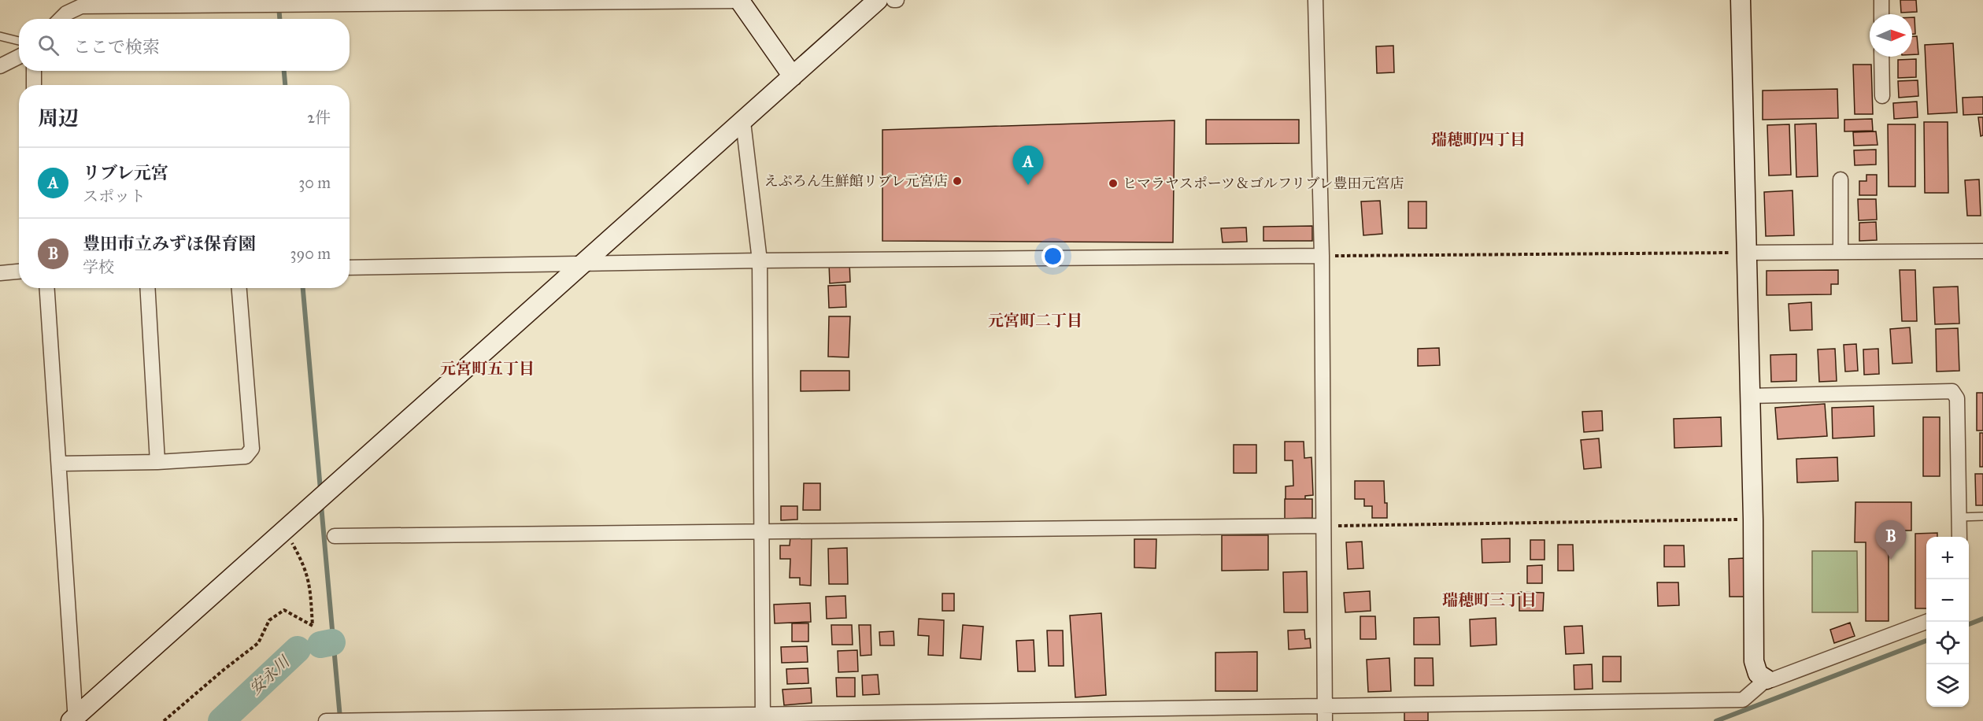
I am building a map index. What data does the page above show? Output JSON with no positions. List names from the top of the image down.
{
  "districts": [
    "瑞穂町四丁目",
    "元宮町二丁目",
    "元宮町五丁目",
    "瑞穂町三丁目"
  ],
  "water": ["安永川"],
  "places": ["えぷろん生鮮館リブレ元宮店", "ヒマラヤスポーツ＆ゴルフリブレ豊田元宮店"],
  "north": "right",
  "page": {
    "search": "ここで検索",
    "heading": ["周辺", "2件"],
    "pins": ["A", "B"],
    "list": [
      {
        "mark": "A",
        "name": "リブレ元宮",
        "note": "スポット",
        "value": "30 m"
      },
      {
        "mark": "B",
        "name": "豊田市立みずほ保育園",
        "note": "学校",
        "value": "390 m"
      }
    ],
    "map_buttons": ["+", "−"]
  }
}
